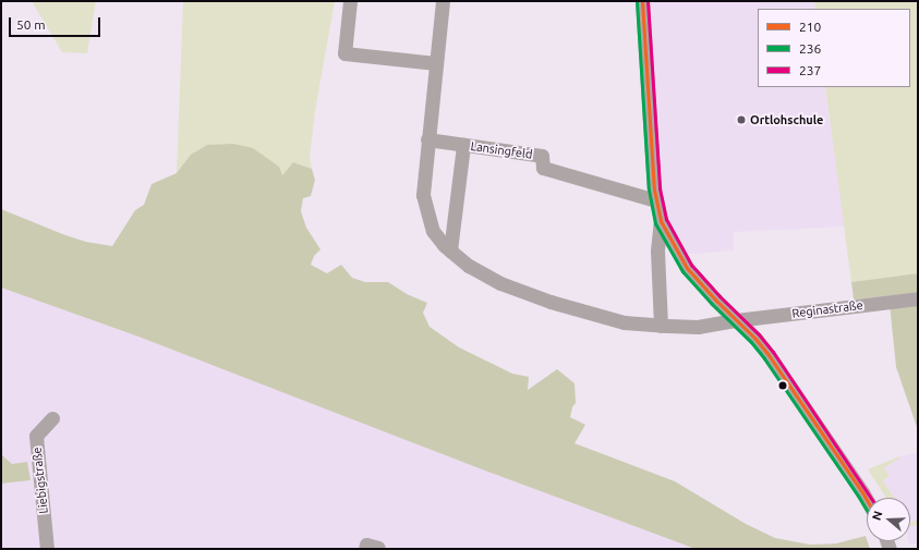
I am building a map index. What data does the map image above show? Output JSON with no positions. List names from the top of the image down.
{
  "streets": {
    "street": ["Lansingfeld", "Reginastraße", "Liebigstraße"]
  },
  "places": ["Ortlohschule"],
  "lines": ["transit line 210", "transit line 236", "transit line 237"],
  "legend": ["210", "236", "237"],
  "scale_bar": "50 m",
  "north": "left"
}
